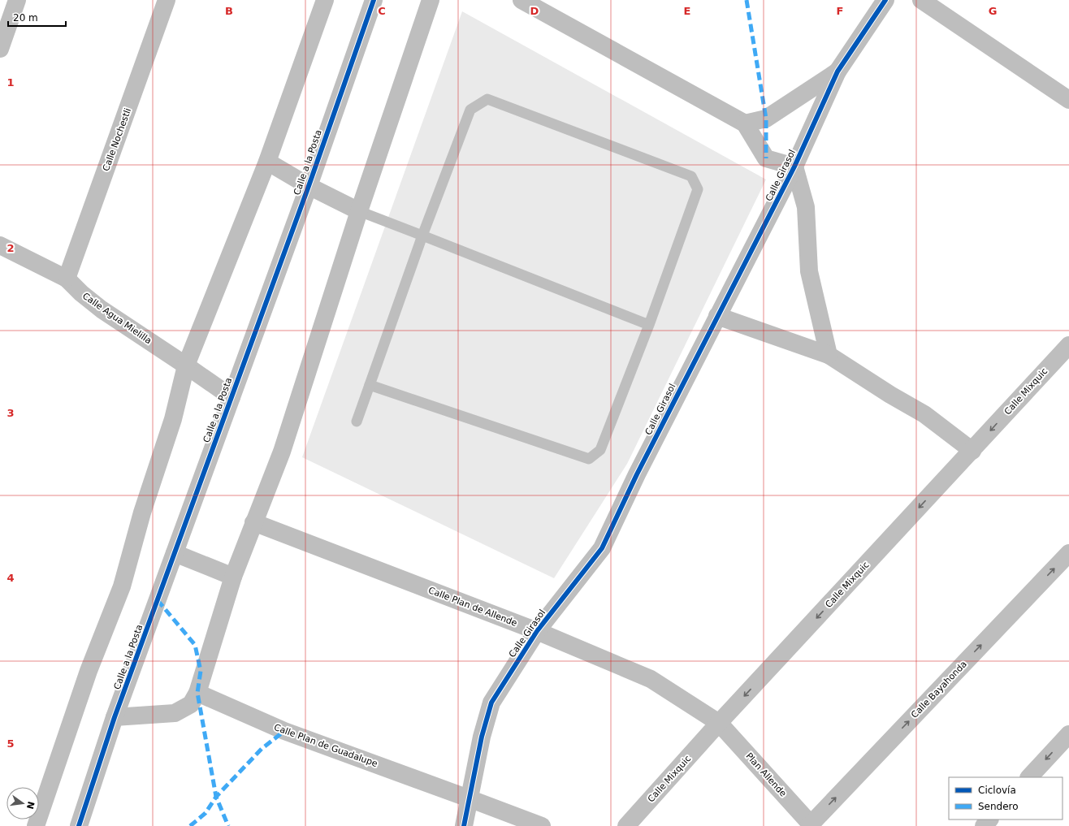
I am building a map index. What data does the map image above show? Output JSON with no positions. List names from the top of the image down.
{
  "streets": {
    "street": [
      "Calle Nochestli",
      "Calle a la Posta",
      "Calle Girasol",
      "Calle Agua Mielilla",
      "Calle Mixquic",
      "Calle Plan de Allende",
      "Calle Bayahonda",
      "Calle Plan de Guadalupe",
      "Plan Allende"
    ]
  },
  "crossings": [
    ["Calle Nochestli", "Calle Agua Mielilla"],
    ["Calle a la Posta", "Calle Agua Mielilla"],
    ["Calle Girasol", "Calle Plan de Allende"],
    ["Calle Girasol", "Calle Plan de Guadalupe"],
    ["Calle Mixquic", "Calle Plan de Allende"],
    ["Calle Mixquic", "Plan Allende"],
    ["Calle Plan de Allende", "Plan Allende"],
    ["Calle Bayahonda", "Plan Allende"]
  ],
  "one_way": ["Calle Mixquic", "Calle Bayahonda"],
  "legend": ["Ciclovía", "Sendero"],
  "scale_bar": "20 m",
  "north": "right",
  "grid": {
    "columns": [
      "B",
      "C",
      "D",
      "E",
      "F",
      "G"
    ],
    "rows": [
      "1",
      "2",
      "3",
      "4",
      "5"
    ]
  }
}
